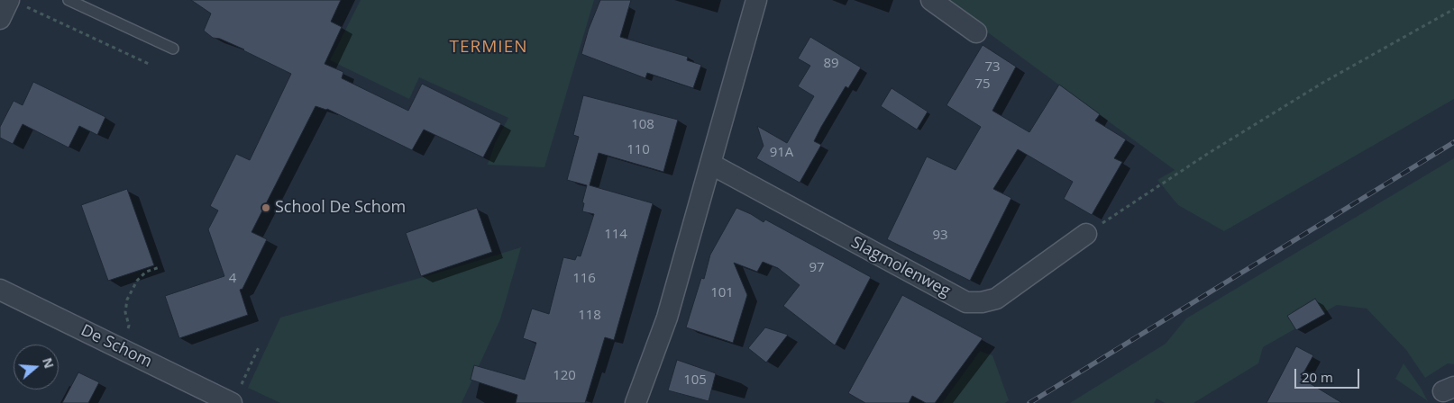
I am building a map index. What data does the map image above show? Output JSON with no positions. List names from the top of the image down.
{
  "streets": {
    "street": ["Slagmolenweg", "De Schom"]
  },
  "districts": ["TERMIEN"],
  "places": ["School De Schom"],
  "house_numbers": [
    "89",
    "73",
    "75",
    "108",
    "110",
    "91A",
    "114",
    "93",
    "97",
    "4",
    "116",
    "101",
    "118",
    "120",
    "105"
  ],
  "scale_bar": "20 m",
  "north": "right"
}
